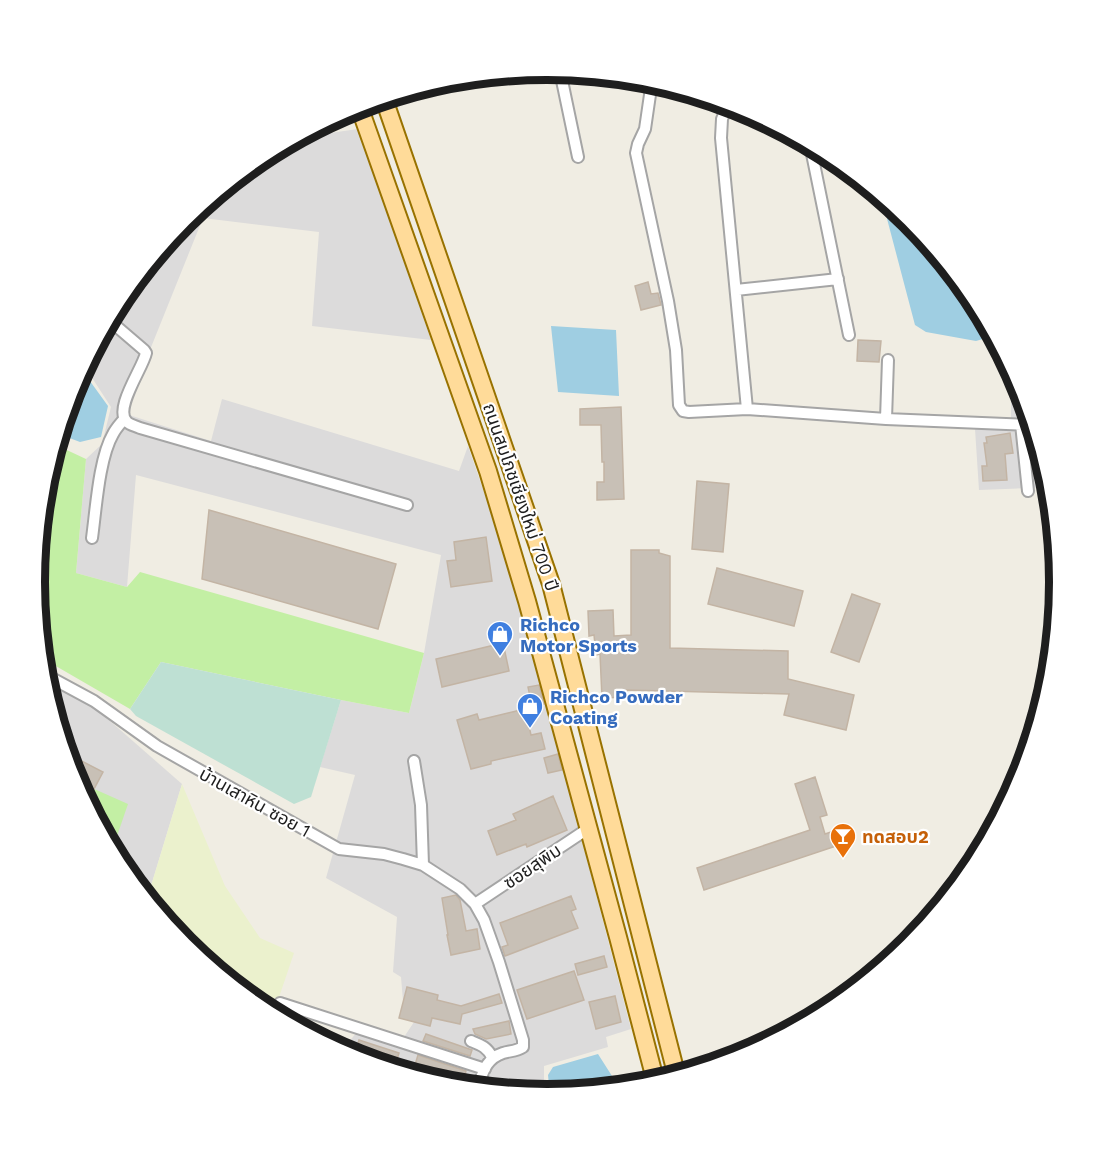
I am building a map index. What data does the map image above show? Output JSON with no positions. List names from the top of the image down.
{
  "streets": {
    "main road": ["ถนนสมโภชเชียงใหม่ 700 ปี"],
    "street": ["บ้านเสาหิน ซอย 1", "ซอยสุพิม"]
  },
  "crossings": [
    ["ถนนสมโภชเชียงใหม่ 700 ปี", "ซอยสุพิม"],
    ["บ้านเสาหิน ซอย 1", "ซอยสุพิม"]
  ],
  "places": {
    "shop": ["Richco Motor Sports", "Richco Powder Coating"],
    "bar": ["ทดสอบ2"]
  }
}
